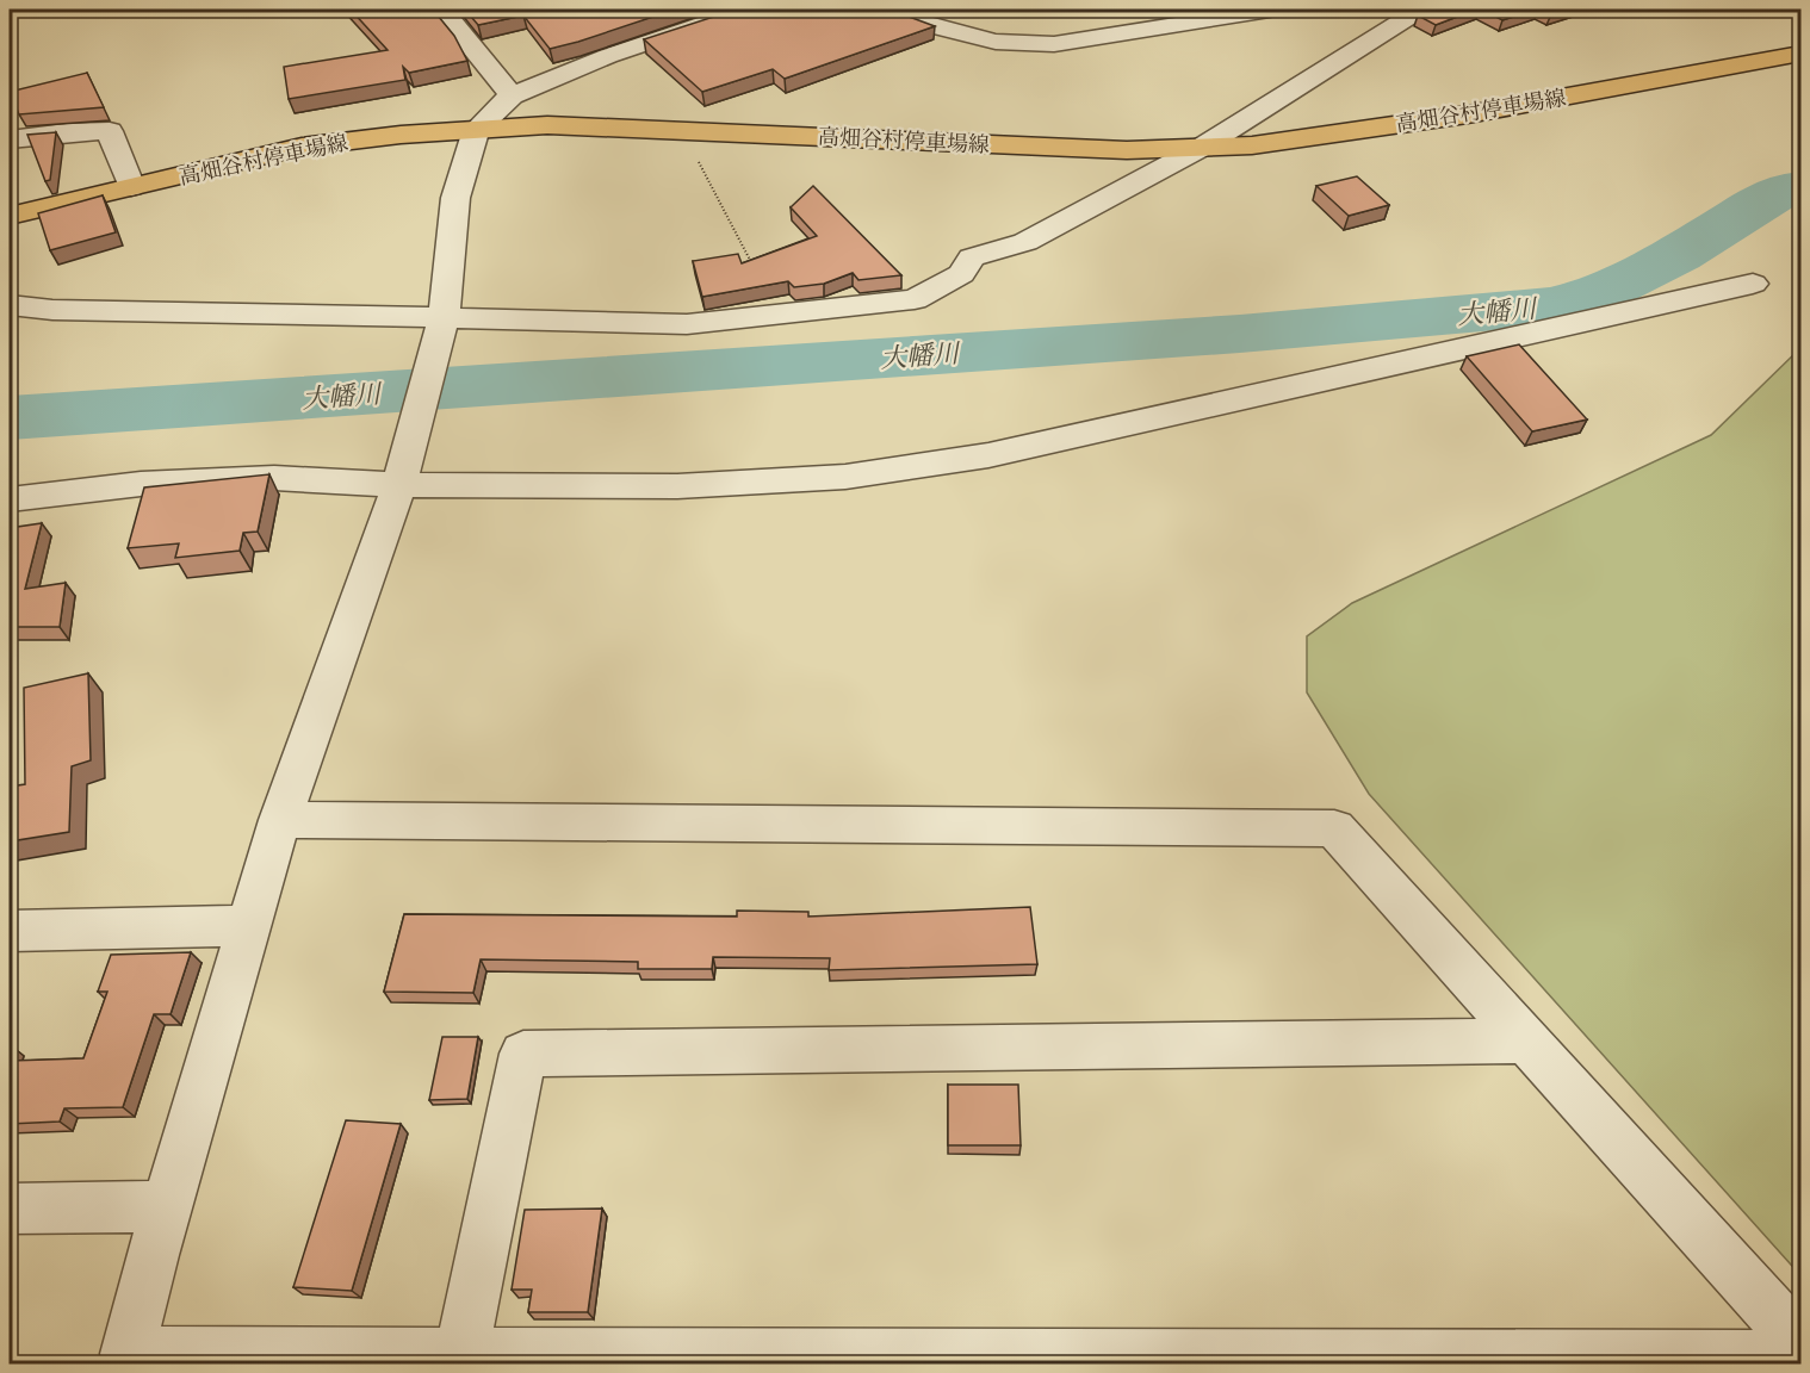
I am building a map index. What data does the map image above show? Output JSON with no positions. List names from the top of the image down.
{
  "streets": {
    "main road": ["高畑谷村停車場線"]
  },
  "water": ["大幡川"]
}
